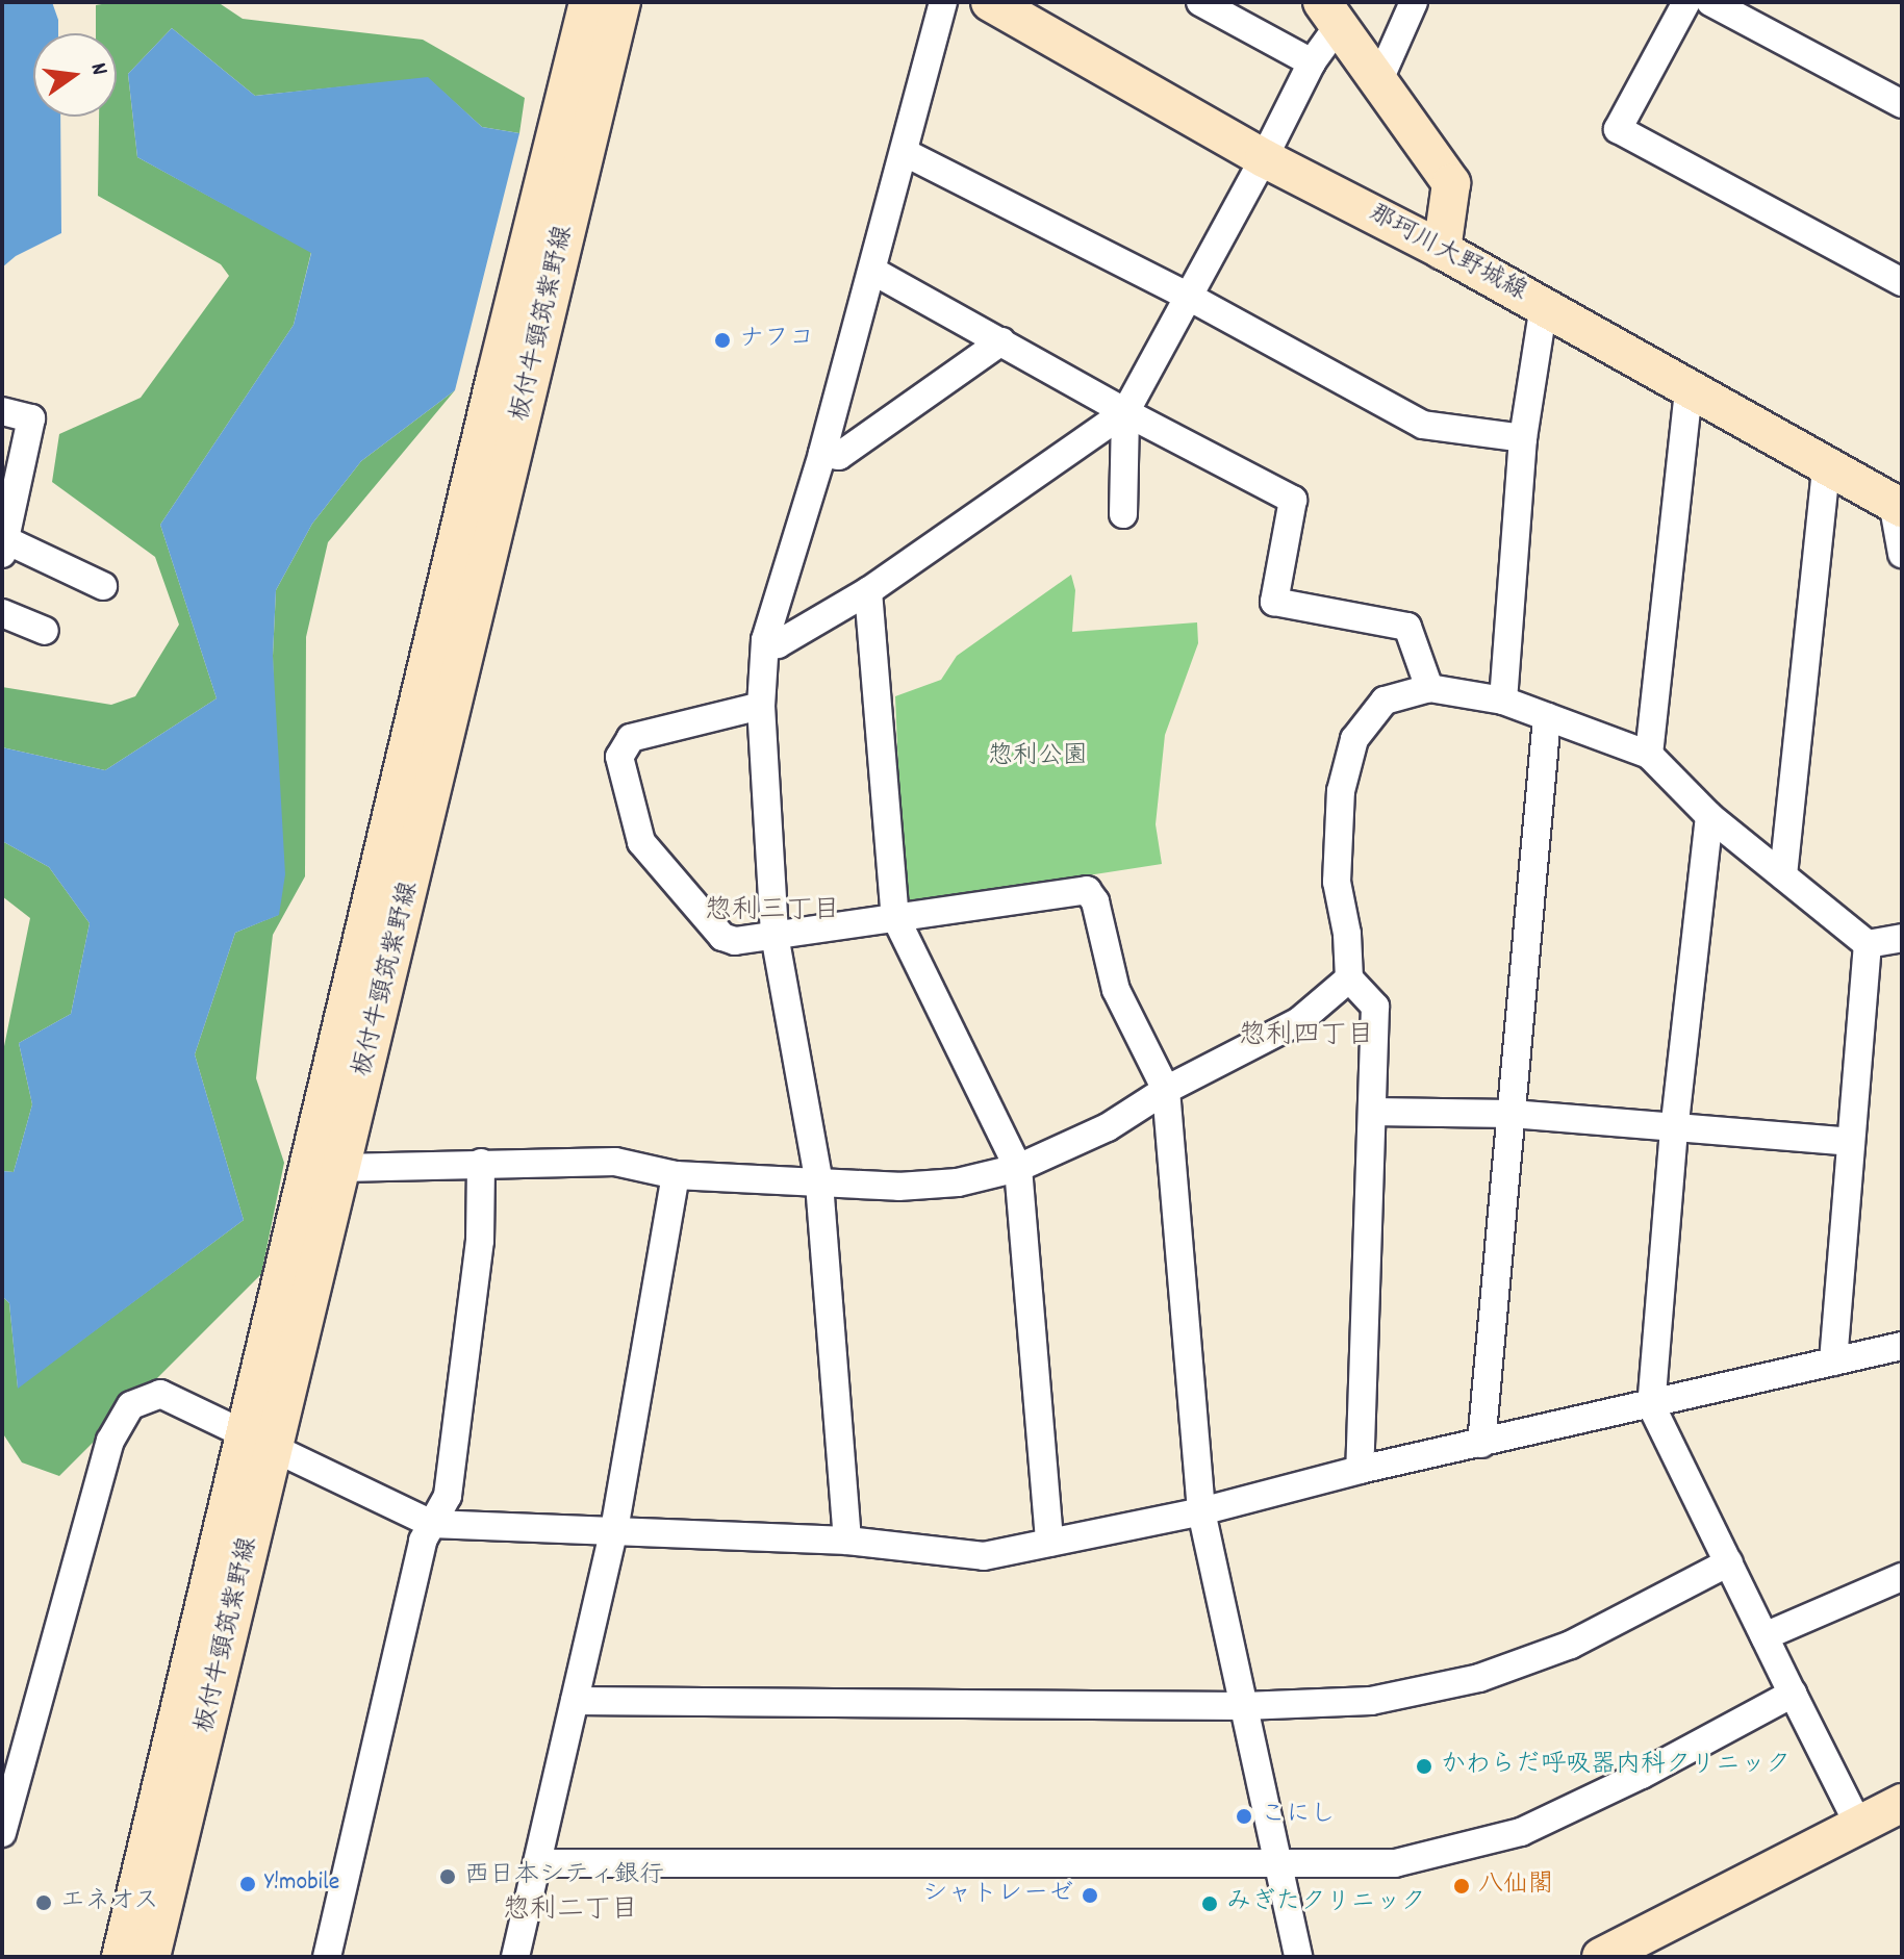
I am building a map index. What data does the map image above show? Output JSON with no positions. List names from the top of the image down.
{
  "streets": {
    "main road": ["那珂川大野城線", "板付牛頸筑紫野線"]
  },
  "districts": ["惣利三丁目", "惣利四丁目", "惣利二丁目"],
  "parks": ["惣利公園"],
  "places": [
    "ナフコ",
    "かわらだ呼吸器内科クリニック",
    "こにし",
    "西日本シティ銀行",
    "Y!mobile",
    "八仙閣",
    "シャトレーゼ",
    "エネオス",
    "みぎたクリニック"
  ],
  "north": "right"
}
